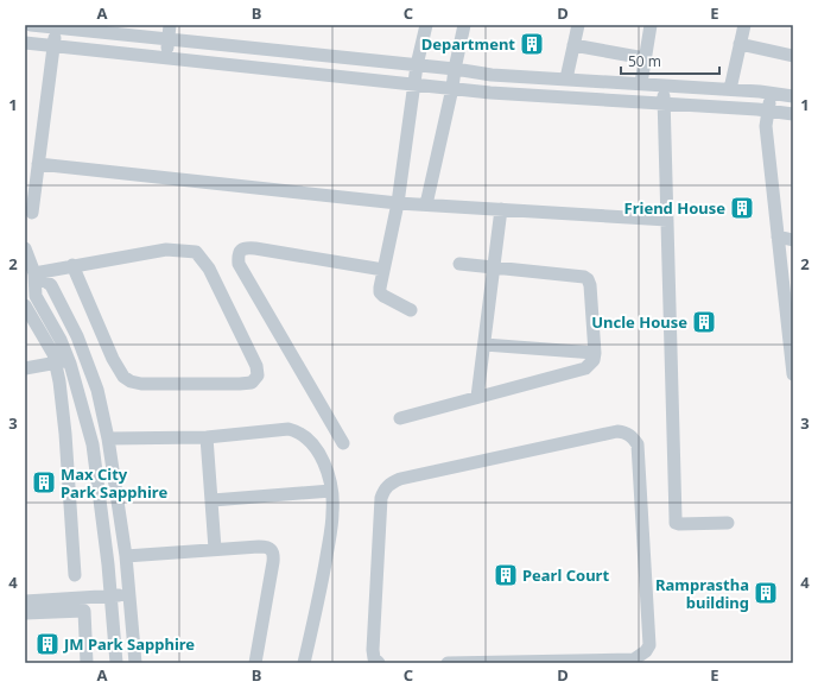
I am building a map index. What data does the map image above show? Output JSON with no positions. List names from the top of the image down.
{
  "places": {
    "building": [
      "Department",
      "Friend House",
      "Uncle House",
      "Max City Park Sapphire",
      "Pearl Court",
      "Ramprastha building",
      "JM Park Sapphire"
    ]
  },
  "scale_bar": "50 m",
  "grid": {
    "columns": [
      "A",
      "B",
      "C",
      "D",
      "E"
    ],
    "rows": [
      "1",
      "2",
      "3",
      "4"
    ]
  }
}
